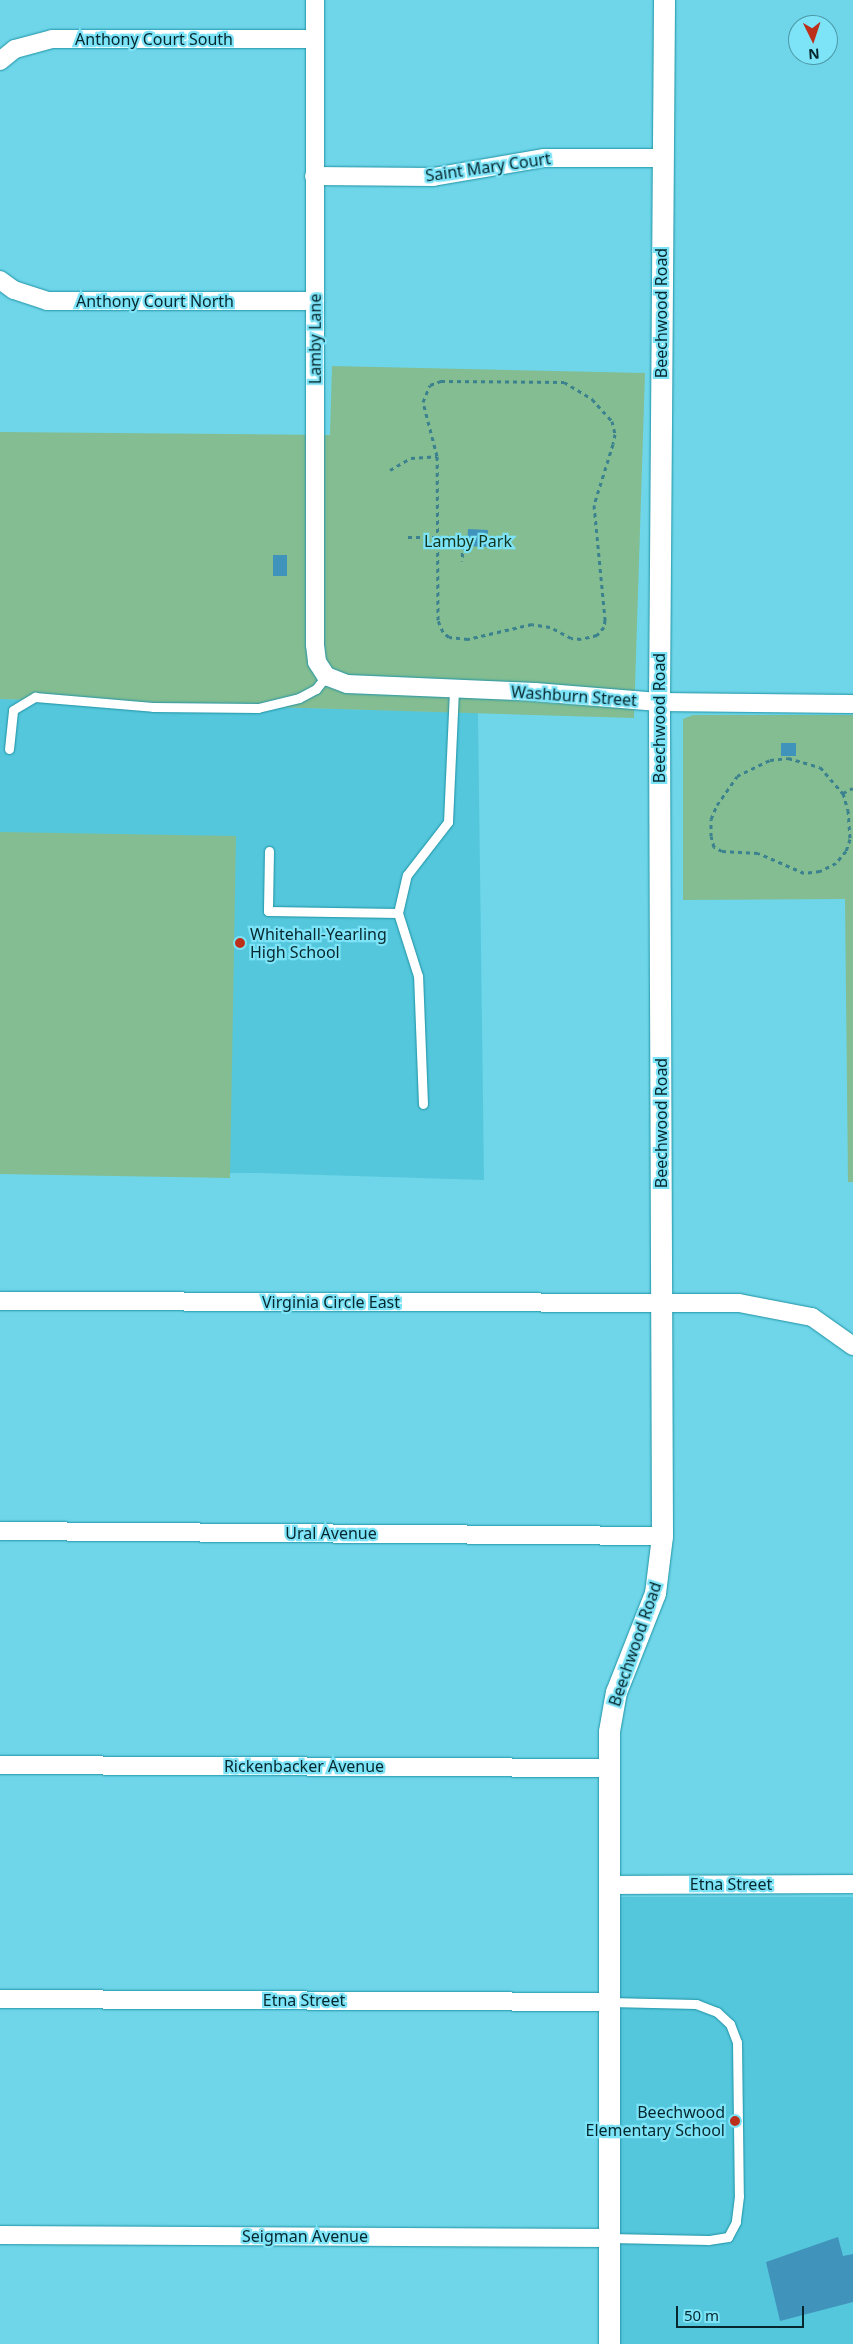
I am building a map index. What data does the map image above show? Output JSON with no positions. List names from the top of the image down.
{
  "streets": {
    "street": [
      "Anthony Court South",
      "Saint Mary Court",
      "Anthony Court North",
      "Beechwood Road",
      "Lamby Lane",
      "Washburn Street",
      "Virginia Circle East",
      "Ural Avenue",
      "Rickenbacker Avenue",
      "Etna Street",
      "Seigman Avenue"
    ]
  },
  "crossings": [
    ["Anthony Court South", "Lamby Lane"],
    ["Saint Mary Court", "Beechwood Road"],
    ["Saint Mary Court", "Lamby Lane"],
    ["Anthony Court North", "Lamby Lane"],
    ["Beechwood Road", "Washburn Street"],
    ["Beechwood Road", "Virginia Circle East"],
    ["Beechwood Road", "Ural Avenue"],
    ["Beechwood Road", "Rickenbacker Avenue"],
    ["Beechwood Road", "Etna Street"],
    ["Beechwood Road", "Seigman Avenue"],
    ["Lamby Lane", "Washburn Street"]
  ],
  "parks": ["Lamby Park"],
  "places": ["Whitehall-Yearling High School", "Beechwood Elementary School"],
  "scale_bar": "50 m",
  "north": "bottom"
}
